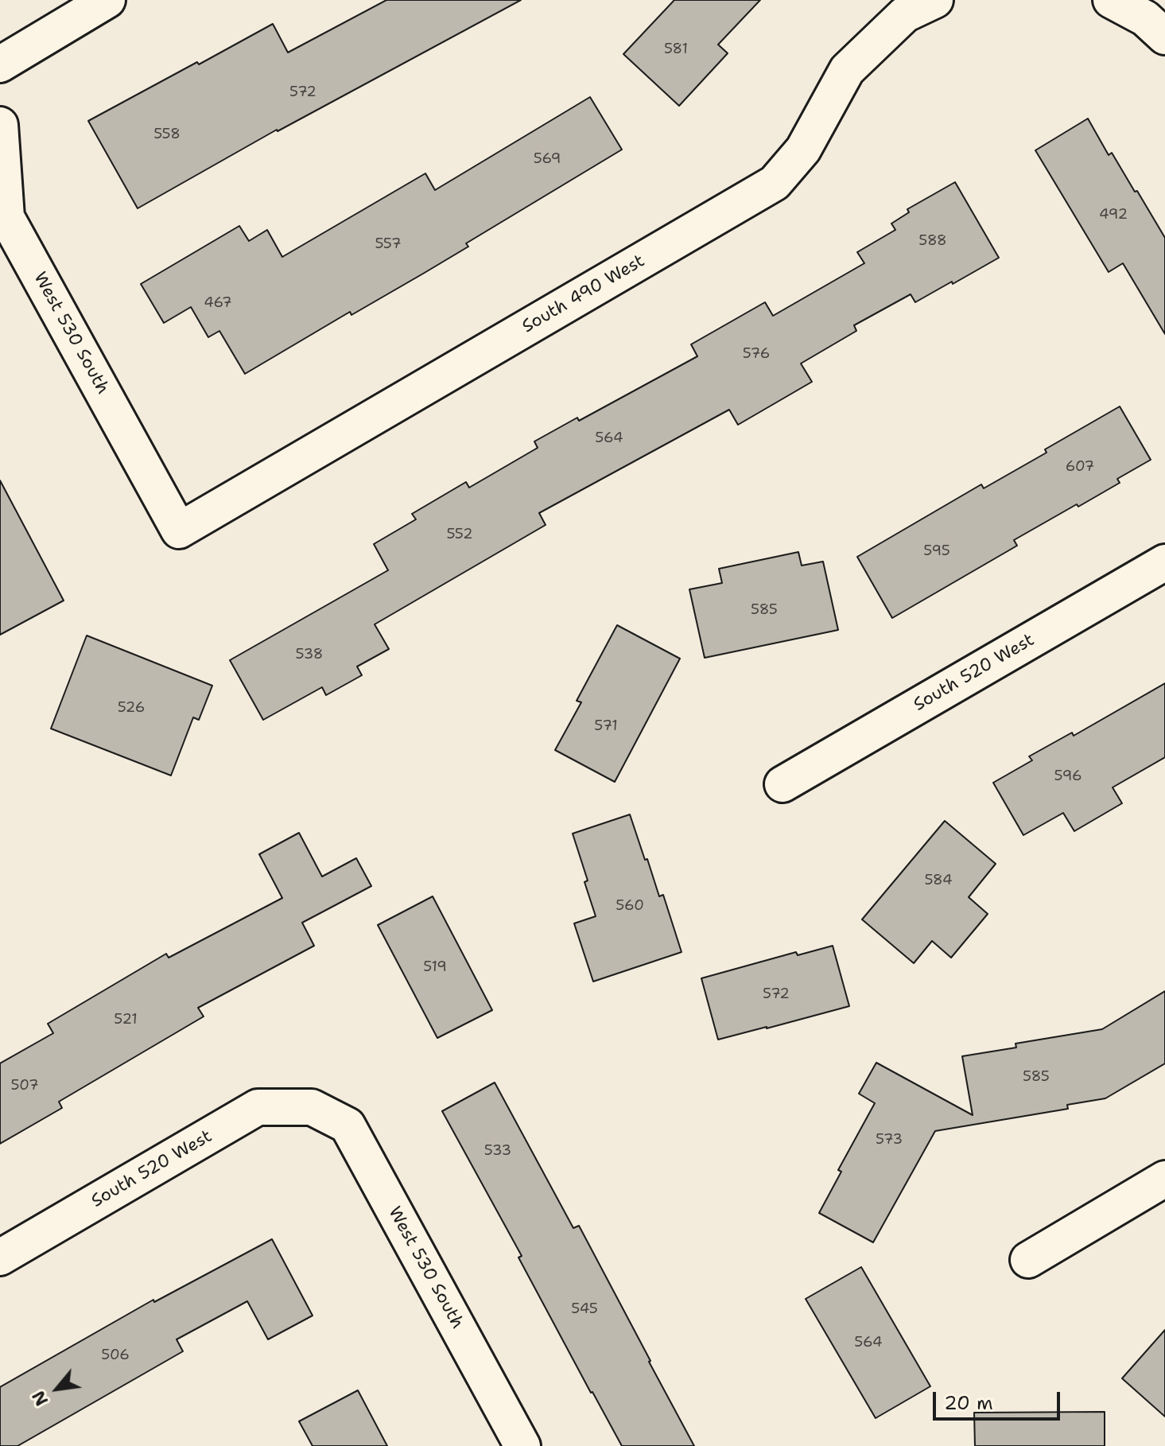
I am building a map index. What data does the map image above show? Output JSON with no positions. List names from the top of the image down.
{
  "streets": {
    "street": ["South 490 West", "West 530 South", "South 520 West"]
  },
  "crossings": [
    ["South 490 West", "West 530 South"],
    ["West 530 South", "South 520 West"]
  ],
  "house_numbers": [
    "581",
    "572",
    "558",
    "569",
    "492",
    "588",
    "557",
    "467",
    "576",
    "564",
    "607",
    "552",
    "595",
    "585",
    "538",
    "526",
    "571",
    "596",
    "584",
    "560",
    "519",
    "572",
    "521",
    "585",
    "507",
    "573",
    "533",
    "545",
    "564",
    "506"
  ],
  "scale_bar": "20 m",
  "north": "bottom left"
}
